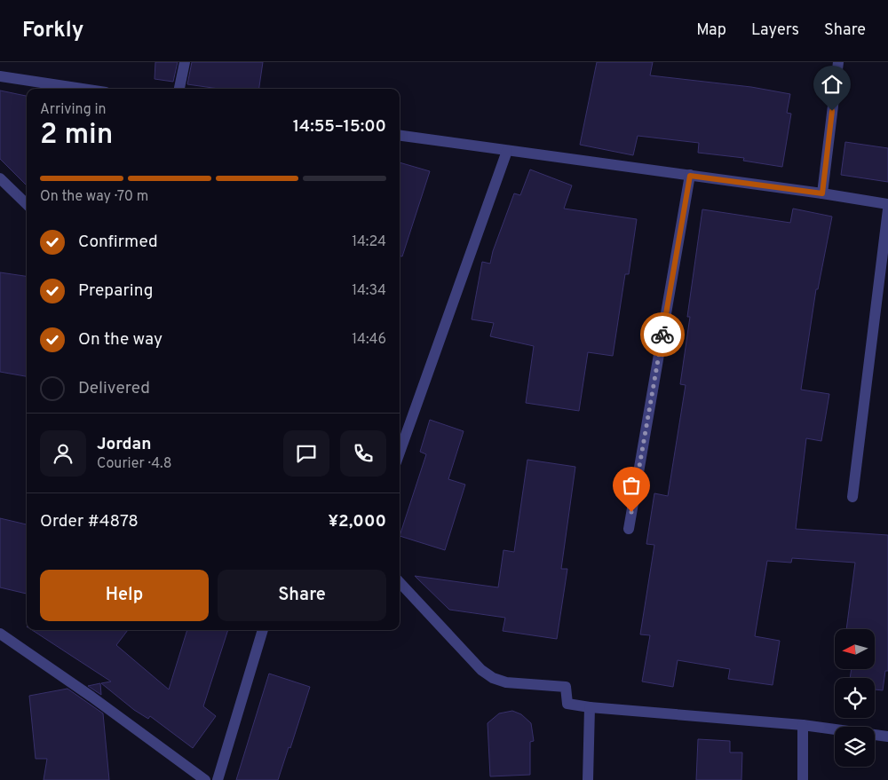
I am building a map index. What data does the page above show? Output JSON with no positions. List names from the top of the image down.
{
  "north": "left",
  "page": {
    "header": "Forkly",
    "nav": ["Map", "Layers", "Share"],
    "heading": ["2 min", "Arriving in", "14:55–15:00"],
    "panel": [
      "Jordan",
      "Courier · 4.8",
      "Order #4878",
      "¥2,000"
    ],
    "bar": "On the way · 70 m",
    "list": [
      ["Confirmed", "14:24"],
      ["Preparing", "14:34"],
      ["On the way", "14:46"],
      "Delivered"
    ],
    "buttons": ["Help", "Share"]
  }
}
